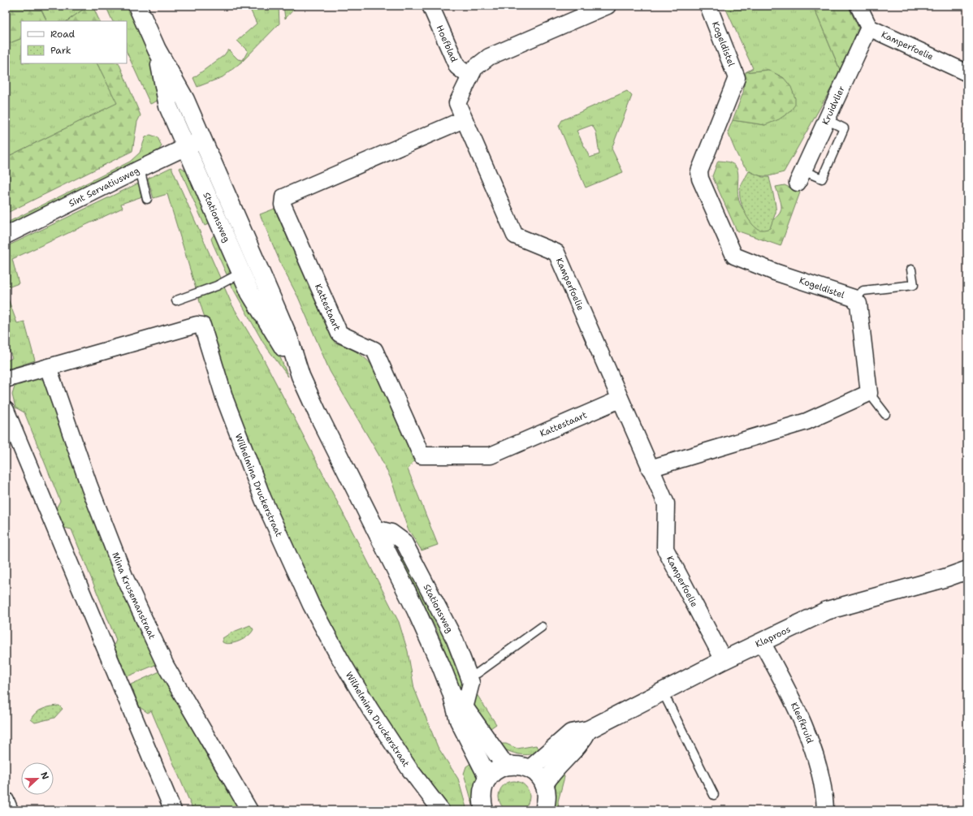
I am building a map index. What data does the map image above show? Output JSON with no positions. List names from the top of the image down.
{
  "streets": {
    "main road": ["Stationsweg", "Klaproos"],
    "street": [
      "Hoefblad",
      "Kogeldistel",
      "Kamperfoelie",
      "Kruidvlier",
      "Sint Servatiusweg",
      "Kattestaart",
      "Wilhelmina Druckerstraat",
      "Mina Krusemanstraat",
      "Kleefkruid"
    ]
  },
  "crossings": [
    ["Hoefblad", "Kamperfoelie"],
    ["Kamperfoelie", "Kruidvlier"],
    ["Kamperfoelie", "Kattestaart"],
    ["Kamperfoelie", "Klaproos"],
    ["Sint Servatiusweg", "Stationsweg"],
    ["Wilhelmina Druckerstraat", "Mina Krusemanstraat"],
    ["Klaproos", "Kleefkruid"]
  ],
  "legend": ["Road", "Park"],
  "north": "right"
}
